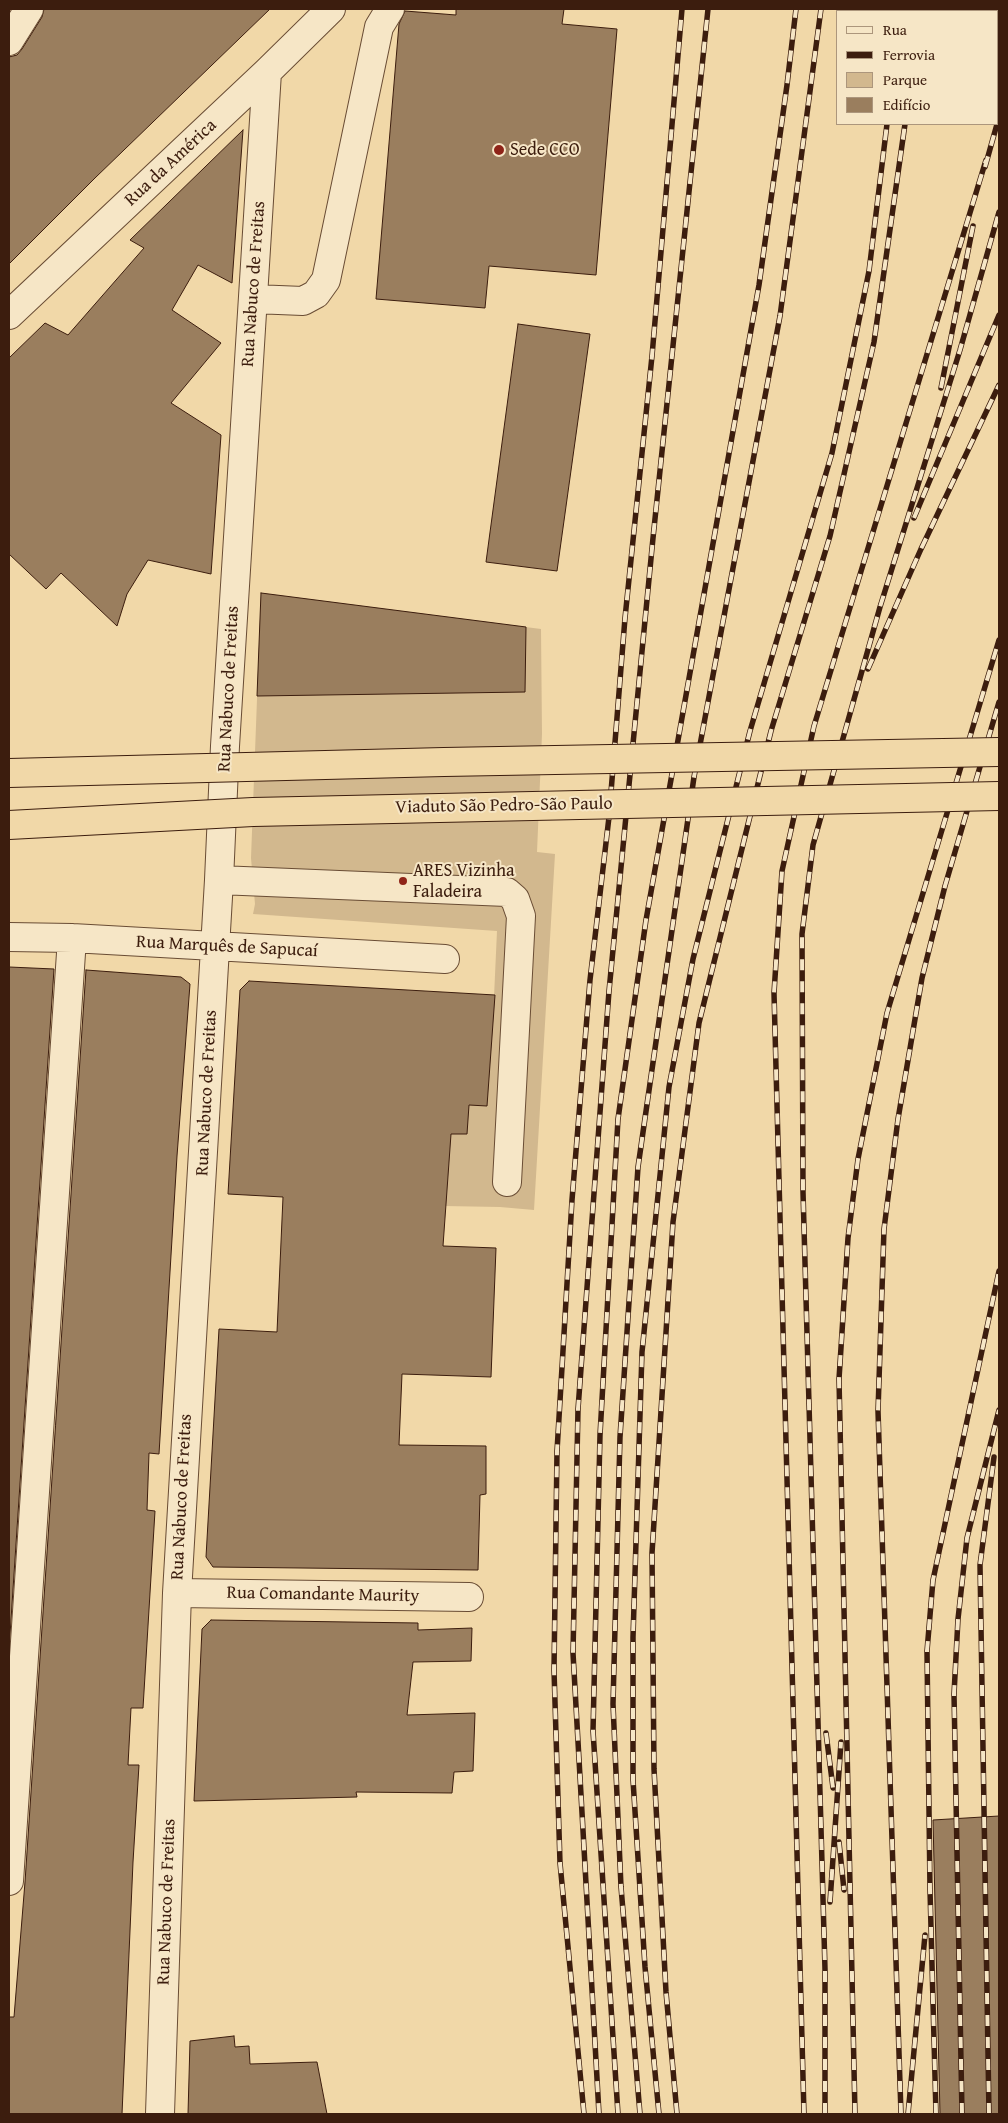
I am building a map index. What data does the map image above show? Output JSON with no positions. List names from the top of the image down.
{
  "streets": {
    "main road": ["Viaduto São Pedro-São Paulo"],
    "street": [
      "Rua da América",
      "Rua Nabuco de Freitas",
      "Rua Marquês de Sapucaí",
      "Rua Comandante Maurity"
    ]
  },
  "crossings": [
    ["Rua da América", "Rua Nabuco de Freitas"],
    ["Rua Nabuco de Freitas", "Rua Marquês de Sapucaí"],
    ["Rua Nabuco de Freitas", "Rua Comandante Maurity"]
  ],
  "places": ["Sede CCO", "ARES Vizinha Faladeira"],
  "legend": [
    "Rua",
    "Ferrovia",
    "Parque",
    "Edifício"
  ]
}
